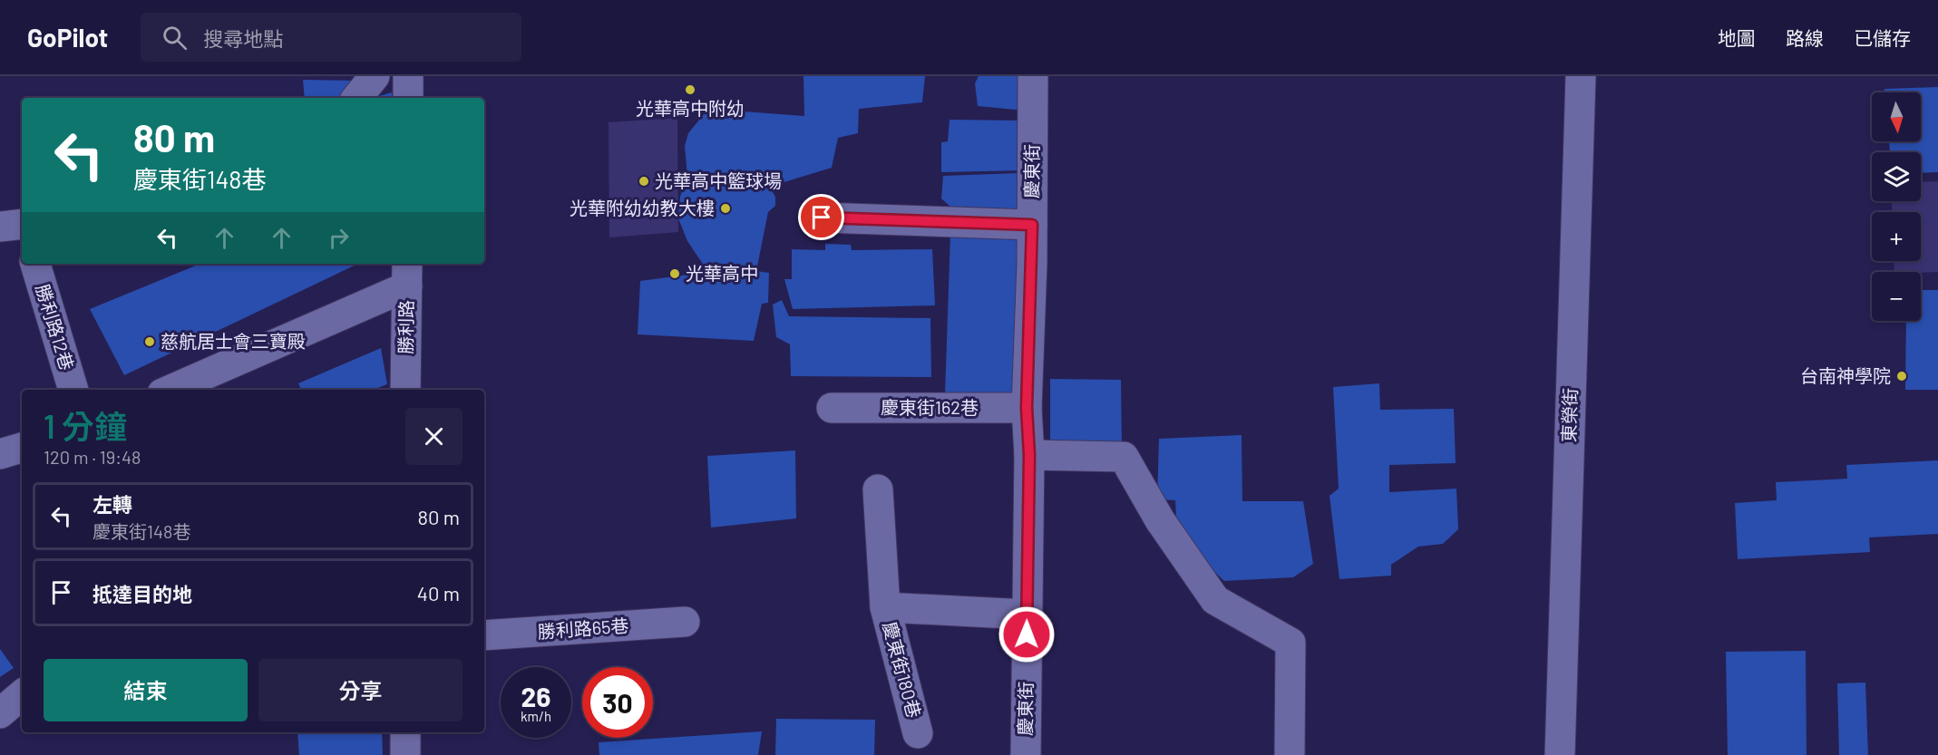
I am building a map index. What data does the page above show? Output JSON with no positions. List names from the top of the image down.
{
  "streets": {
    "street": [
      "慶東街",
      "勝利路12巷",
      "勝利路",
      "慶東街162巷",
      "東榮街",
      "勝利路65巷",
      "慶東街180巷"
    ]
  },
  "crossings": [
    ["慶東街", "慶東街162巷"],
    ["慶東街", "慶東街180巷"]
  ],
  "places": [
    "光華高中附幼",
    "光華高中籃球場",
    "光華附幼幼教大樓",
    "光華高中",
    "慈航居士會三寶殿",
    "台南神學院"
  ],
  "north": "bottom",
  "page": {
    "header": "GoPilot",
    "search": "搜尋地點",
    "nav": ["地圖", "路線", "已儲存"],
    "map_buttons": ["+", "−"],
    "turn": ["80 m", "慶東街148巷"],
    "heading": ["1 分鐘", "120 m · 19:48"],
    "list": [
      {
        "name": "左轉",
        "note": "慶東街148巷",
        "value": "80 m"
      },
      {
        "name": "抵達目的地",
        "value": "40 m"
      }
    ],
    "buttons": ["結束", "分享"],
    "speed": "26 km/h",
    "limit": "30"
  }
}
